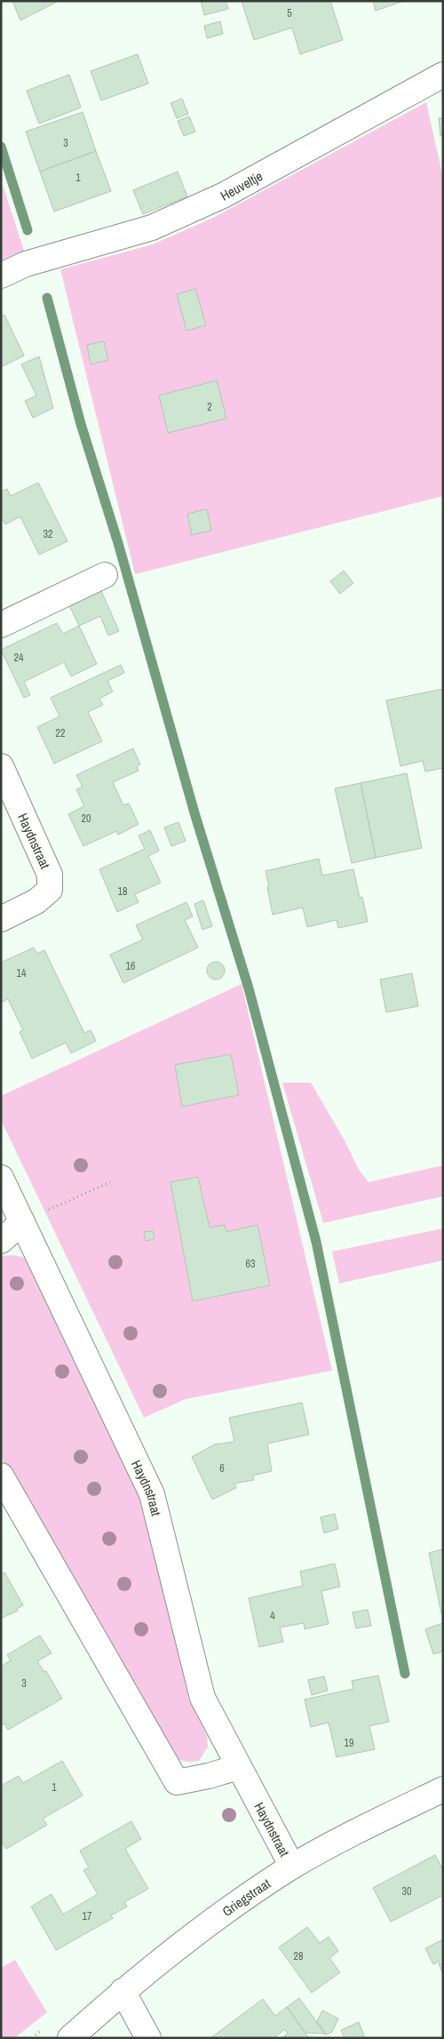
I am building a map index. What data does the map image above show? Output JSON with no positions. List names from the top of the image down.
{
  "streets": {
    "street": ["Heuveltje", "Haydnstraat", "Griegstraat"]
  },
  "crossings": [
    ["Haydnstraat", "Griegstraat"]
  ],
  "house_numbers": [
    "5",
    "3",
    "1",
    "2",
    "32",
    "24",
    "22",
    "20",
    "18",
    "16",
    "14",
    "63",
    "6",
    "4",
    "3",
    "19",
    "1",
    "30",
    "17",
    "28"
  ]
}
